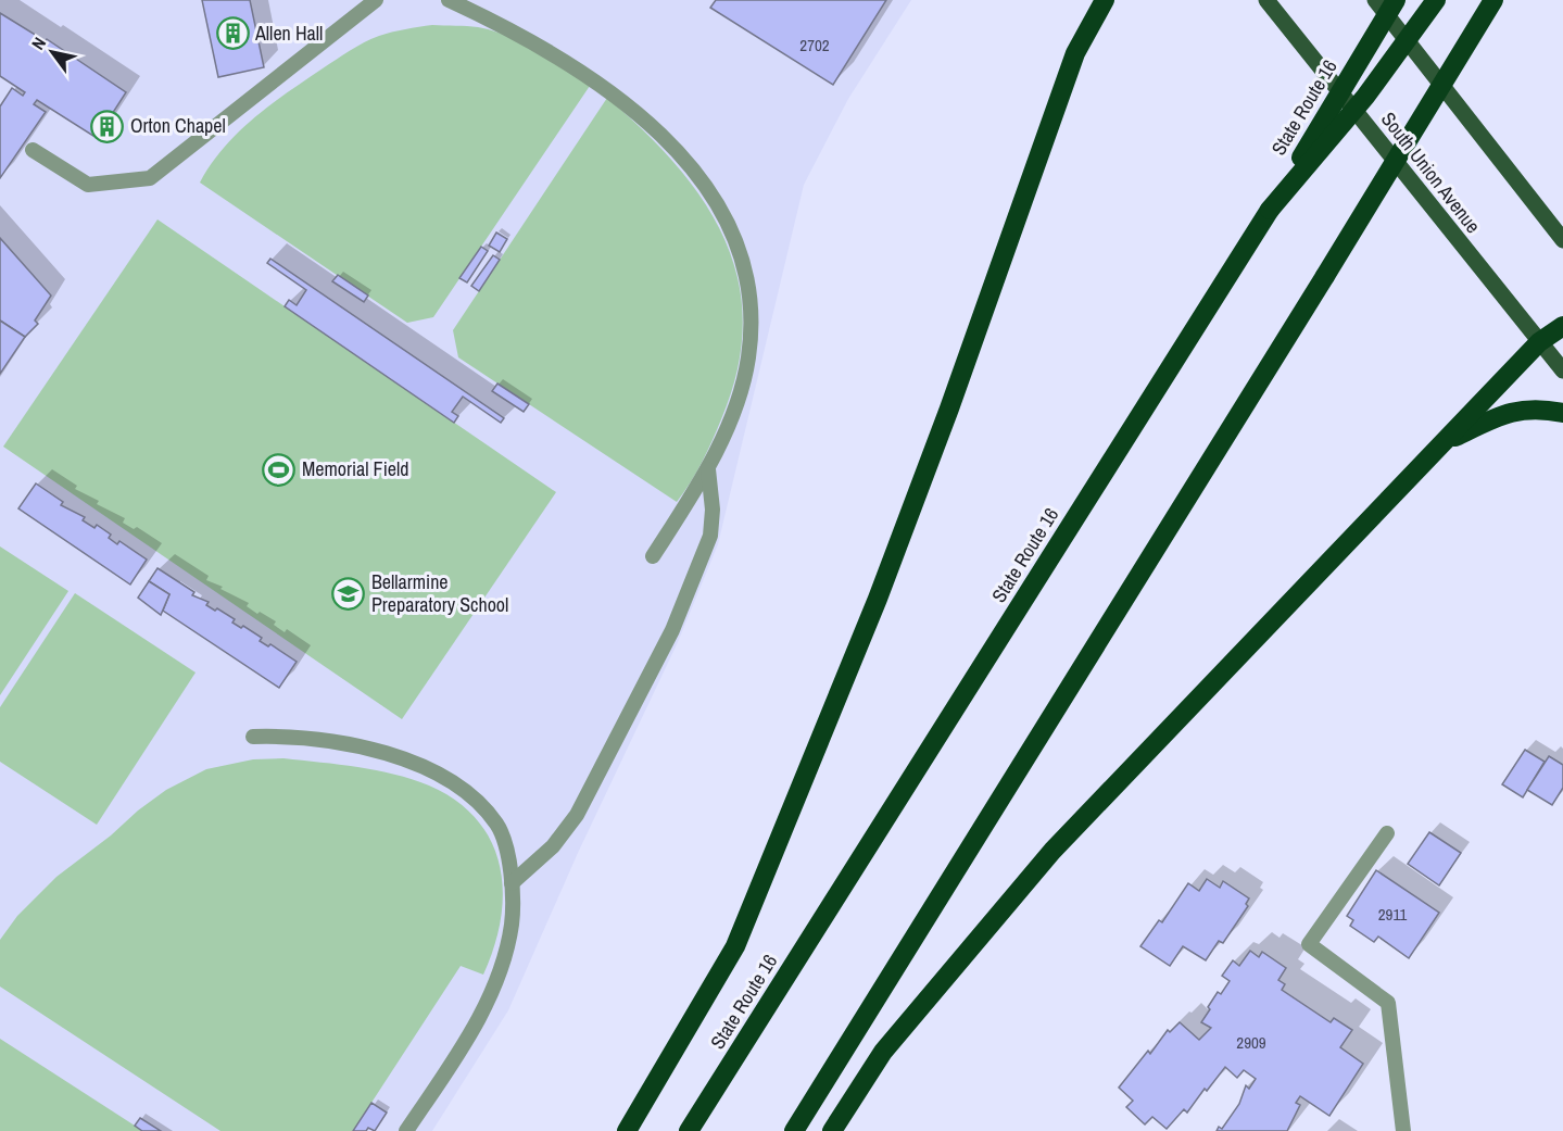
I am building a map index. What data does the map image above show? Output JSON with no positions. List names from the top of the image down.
{
  "streets": {
    "highway": ["State Route 16"],
    "main road": ["South Union Avenue"]
  },
  "places": {
    "building": ["Allen Hall", "Orton Chapel"],
    "sports": ["Memorial Field"],
    "school or university": ["Bellarmine Preparatory School"]
  },
  "house_numbers": ["2702", "2911", "2909"],
  "north": "top left"
}
